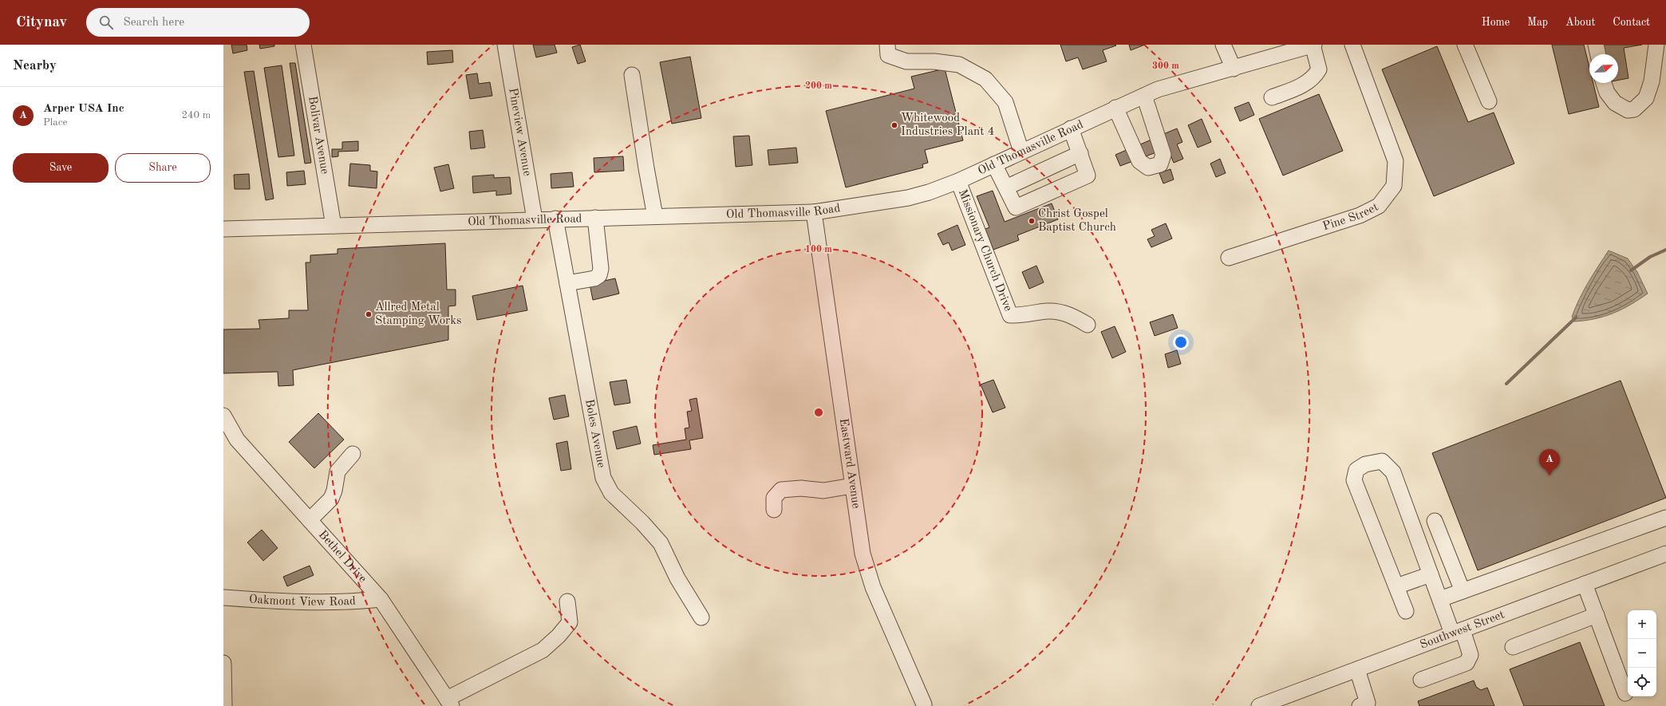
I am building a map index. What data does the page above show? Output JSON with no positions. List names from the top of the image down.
{
  "streets": {
    "street": [
      "Pineview Avenue",
      "Bolivar Avenue",
      "Old Thomasville Road",
      "Pine Street",
      "Missionary Church Drive",
      "Boles Avenue",
      "Eastward Avenue",
      "Bethel Drive",
      "Oakmont View Road",
      "Southwest Street"
    ]
  },
  "crossings": [
    ["Pineview Avenue", "Old Thomasville Road"],
    ["Bolivar Avenue", "Old Thomasville Road"],
    ["Old Thomasville Road", "Missionary Church Drive"],
    ["Old Thomasville Road", "Boles Avenue"],
    ["Old Thomasville Road", "Eastward Avenue"],
    ["Bethel Drive", "Oakmont View Road"]
  ],
  "places": ["Whitewood Industries Plant 4", "Christ Gospel Baptist Church", "Allred Metal Stamping Works"],
  "north": "top right",
  "page": {
    "header": "Citynav",
    "search": "Search here",
    "nav": [
      "Home",
      "Map",
      "About",
      "Contact"
    ],
    "heading": "Nearby",
    "list": [
      {
        "mark": "A",
        "name": "Arper USA Inc",
        "note": "Place",
        "value": "240 m"
      }
    ],
    "buttons": ["Save", "Share"],
    "pins": "A",
    "map_buttons": ["+", "−"]
  },
  "rings": ["300 m", "200 m", "100 m"]
}
